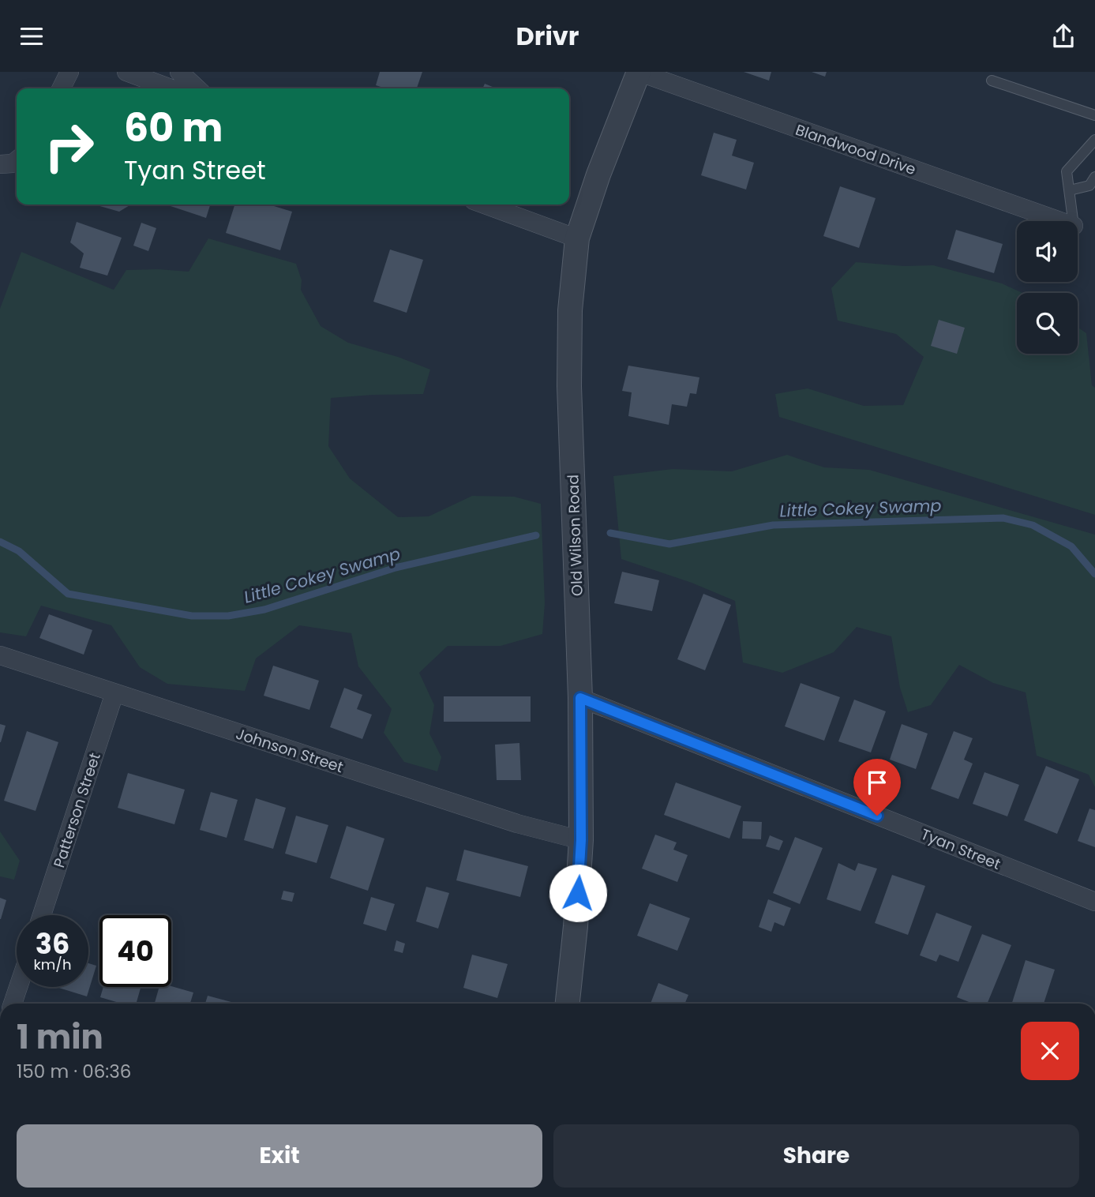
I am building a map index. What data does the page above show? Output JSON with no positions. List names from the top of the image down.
{
  "streets": {
    "street": [
      "Blandwood Drive",
      "Old Wilson Road",
      "Johnson Street",
      "Patterson Street",
      "Tyan Street"
    ]
  },
  "crossings": [
    ["Blandwood Drive", "Old Wilson Road"],
    ["Old Wilson Road", "Johnson Street"],
    ["Old Wilson Road", "Tyan Street"],
    ["Johnson Street", "Patterson Street"]
  ],
  "water": ["Little Cokey Swamp"],
  "page": {
    "header": "Drivr",
    "turn": ["60 m", "Tyan Street"],
    "speed": "36 km/h",
    "limit": "40",
    "heading": ["1 min", "150 m · 06:36"],
    "buttons": ["Exit", "Share"]
  }
}
